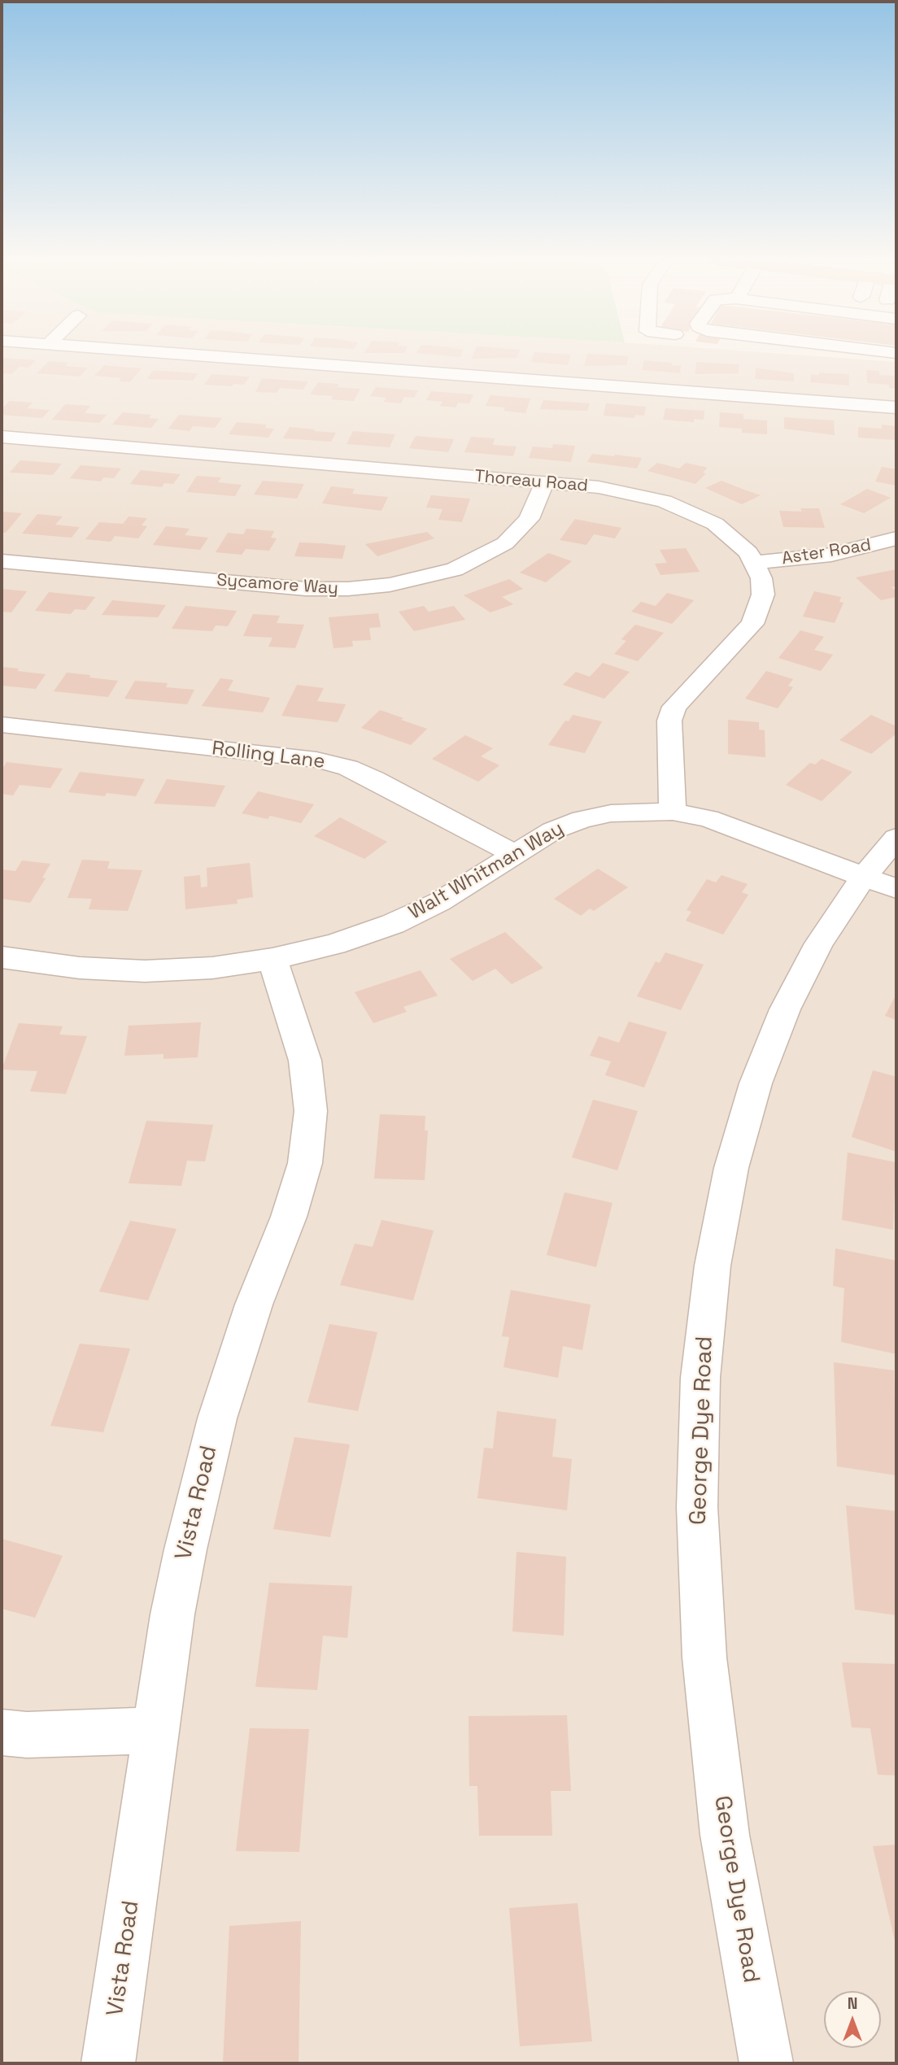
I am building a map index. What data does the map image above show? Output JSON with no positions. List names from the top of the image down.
{
  "streets": {
    "street": [
      "Thoreau Road",
      "Aster Road",
      "Sycamore Way",
      "Rolling Lane",
      "Walt Whitman Way",
      "George Dye Road",
      "Vista Road"
    ]
  },
  "crossings": [
    ["Thoreau Road", "Aster Road"],
    ["Thoreau Road", "Sycamore Way"],
    ["Thoreau Road", "Walt Whitman Way"],
    ["Rolling Lane", "Walt Whitman Way"],
    ["Walt Whitman Way", "George Dye Road"],
    ["Walt Whitman Way", "Vista Road"]
  ],
  "north": "top"
}
